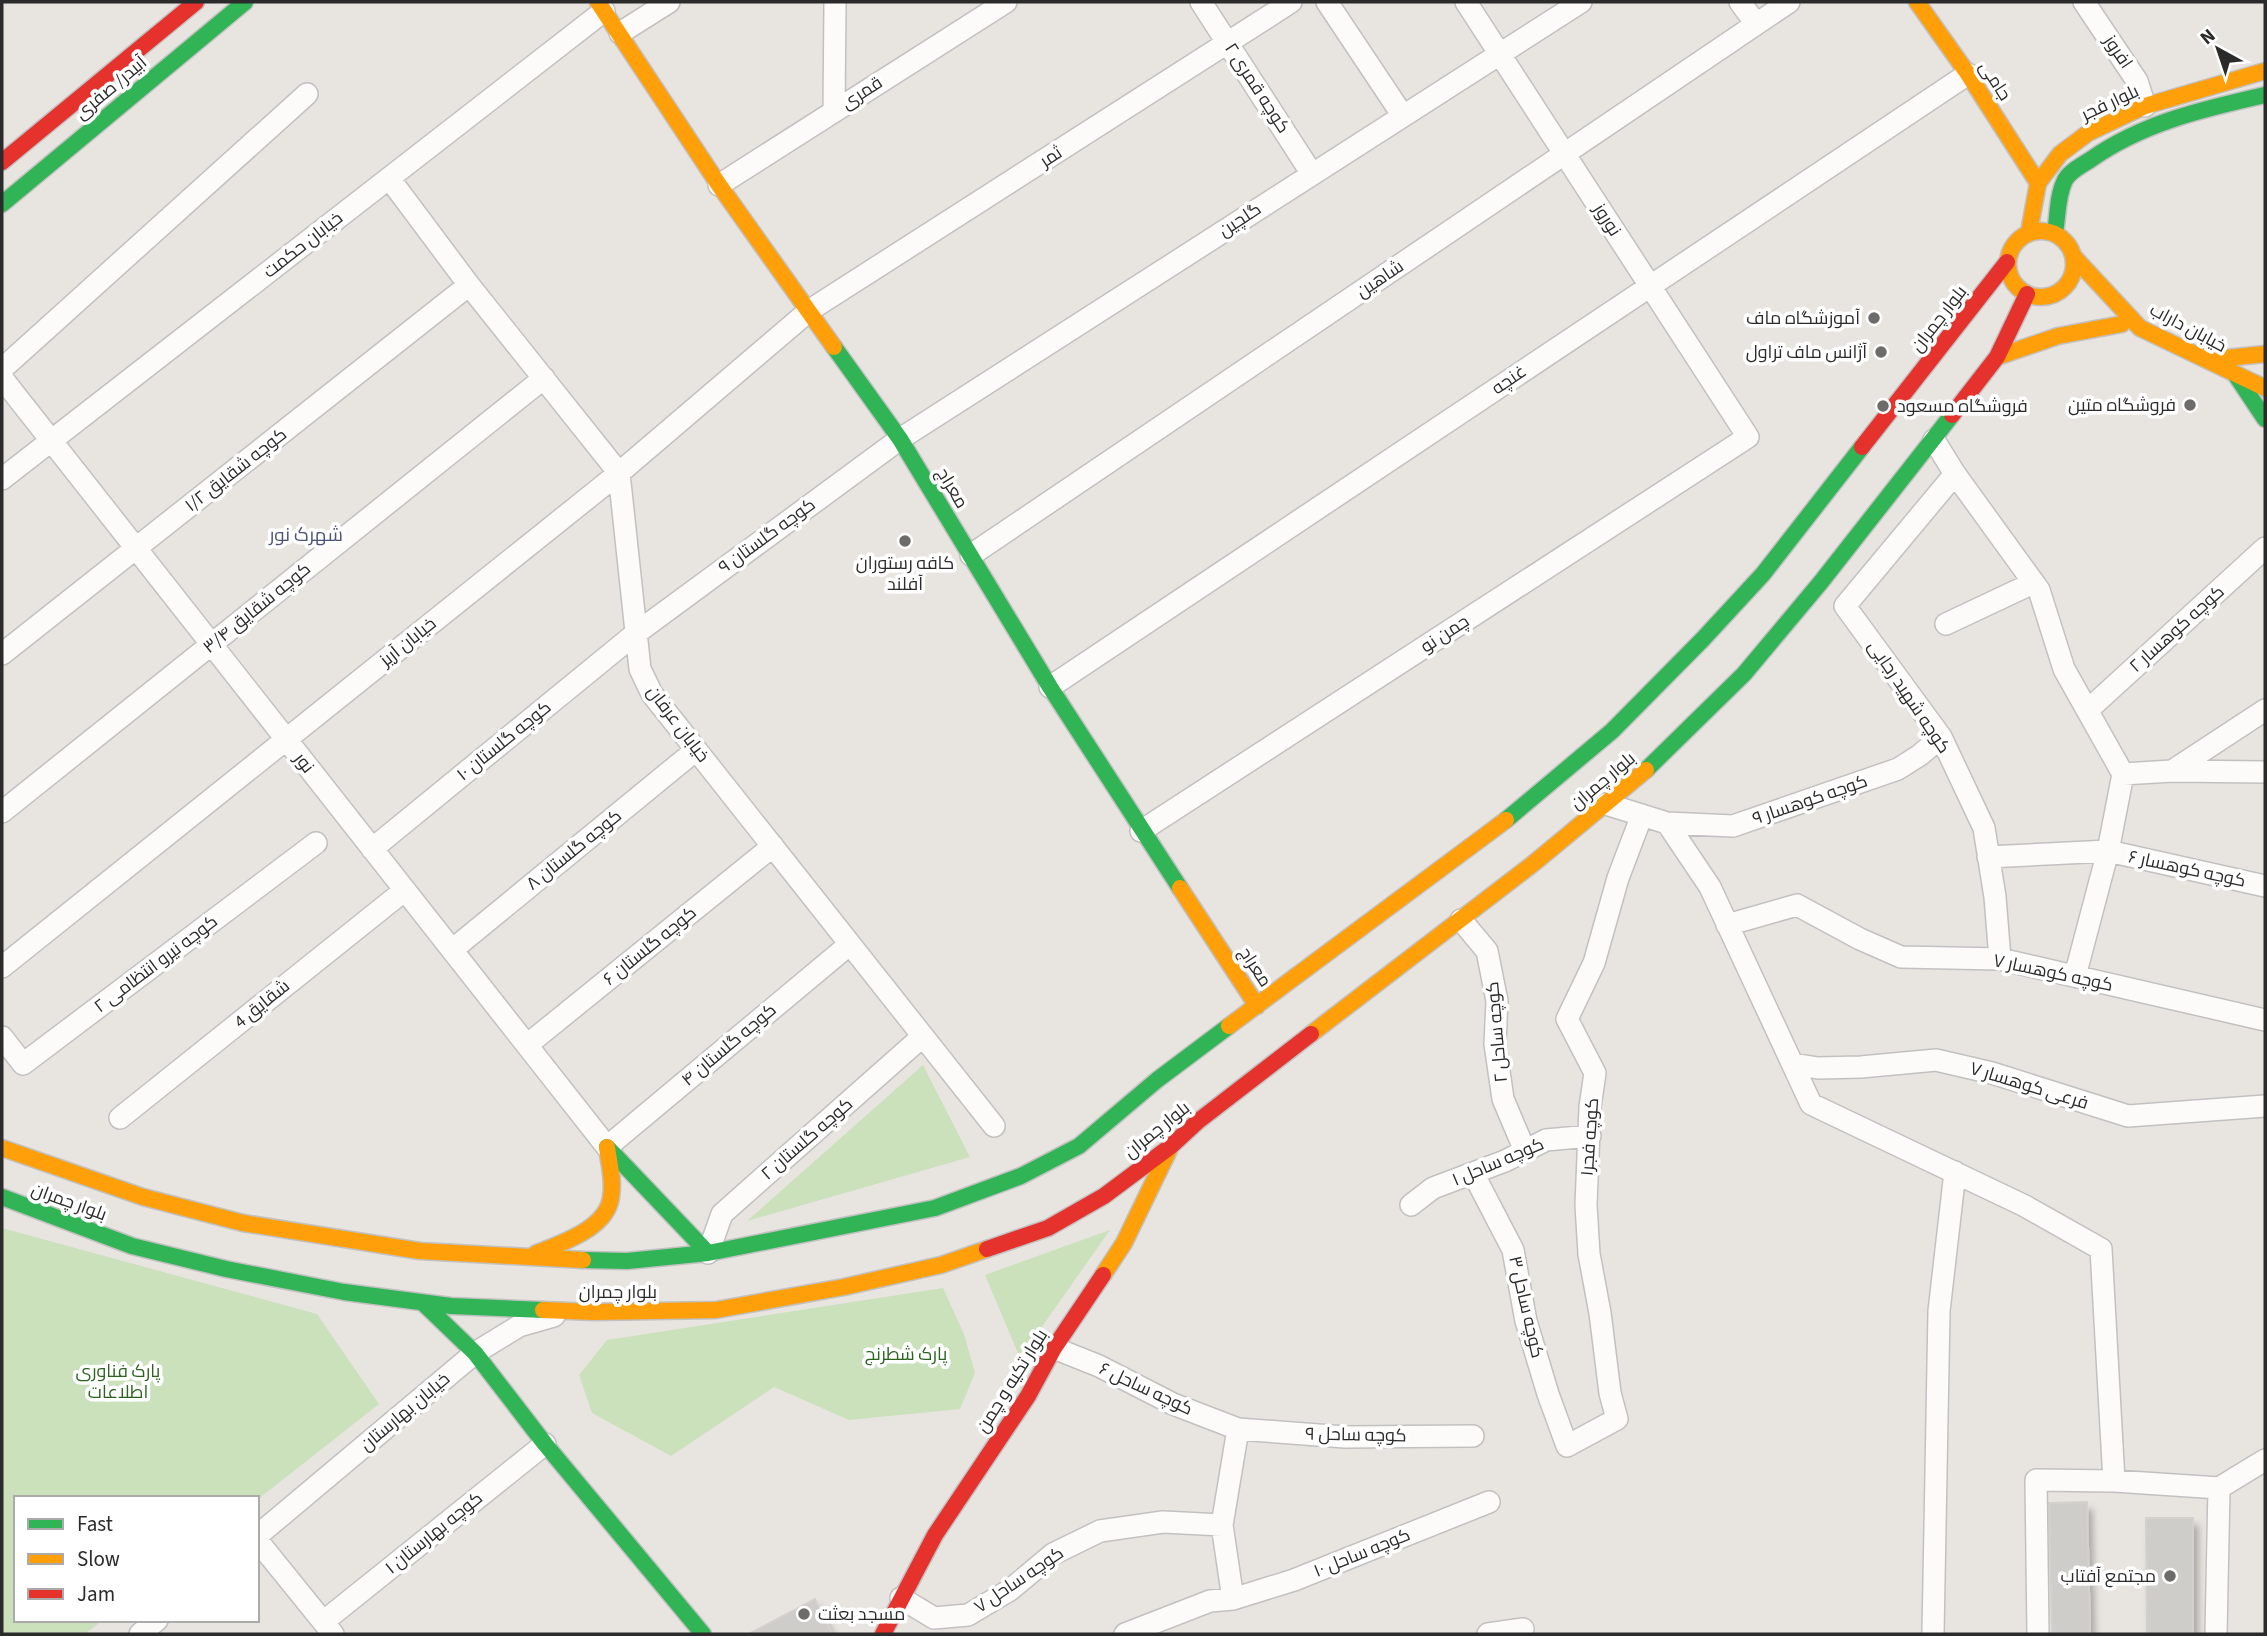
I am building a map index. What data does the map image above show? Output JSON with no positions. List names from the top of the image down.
{
  "streets": {
    "main road": [
      "جامی",
      "آبیدر/ صفری",
      "بلوار فجر",
      "بلوار چمران",
      "خیابان داراب",
      "معراج",
      "بلوار تکیه و چمن"
    ],
    "street": [
      "افروز",
      "کوچه قمری ۲",
      "قمری",
      "ثمر",
      "گلچین",
      "نوروز",
      "خیابان حکمت",
      "شاهین",
      "غنچه",
      "کوچه شقایق ۱/۲",
      "کوچه گلستان ۹",
      "کوچه شقایق ۳/۴",
      "کوچه کوهسار ۲",
      "چمن نو",
      "خیابان آریز",
      "کوچه شهید رجایی",
      "خیابان عرفان",
      "کوچه گلستان ۱۰",
      "نور",
      "کوچه کوهسار ۹",
      "کوچه گلستان ۸",
      "کوچه کوهسار ۶",
      "کوچه گلستان ۶",
      "کوچه نیرو انتظامی ۲",
      "کوچه کوهسار ۷",
      "شقایق 4",
      "کوچه ساحل ۲",
      "کوچه گلستان ۴",
      "فرعی کوهسار ۷",
      "کوچه فجر۱",
      "کوچه گلستان ۲",
      "کوچه ساحل ۱",
      "کوچه ساحل ۳",
      "کوچه ساحل ۶",
      "خیابان بهارستان",
      "کوچه ساحل ۹",
      "کوچه بهارستان ۱",
      "کوچه ساحل ۱۰",
      "کوچه ساحل ۷"
    ]
  },
  "crossings": [
    ["افروز", "بلوار فجر"],
    ["جامی", "بلوار فجر"],
    ["جامی", "غنچه"],
    ["کوچه قمری ۲", "ثمر"],
    ["کوچه قمری ۲", "گلچین"],
    ["قمری", "معراج"],
    ["بلوار فجر", "بلوار چمران"],
    ["بلوار فجر", "خیابان داراب"],
    ["ثمر", "معراج"],
    ["ثمر", "خیابان آریز"],
    ["گلچین", "نوروز"],
    ["گلچین", "معراج"],
    ["گلچین", "کوچه گلستان ۹"],
    ["نوروز", "شاهین"],
    ["نوروز", "غنچه"],
    ["نوروز", "چمن نو"],
    ["خیابان حکمت", "معراج"],
    ["خیابان حکمت", "نور"],
    ["شاهین", "معراج"],
    ["بلوار چمران", "خیابان داراب"],
    ["بلوار چمران", "معراج"],
    ["بلوار چمران", "کوچه کوهسار ۹"],
    ["بلوار چمران", "کوچه ساحل ۲"],
    ["بلوار چمران", "کوچه گلستان ۲"],
    ["بلوار چمران", "بلوار تکیه و چمن"],
    ["بلوار چمران", "خیابان بهارستان"],
    ["غنچه", "معراج"],
    ["کوچه شقایق ۱/۲", "نور"],
    ["معراج", "کوچه گلستان ۹"],
    ["معراج", "چمن نو"],
    ["معراج", "خیابان آریز"],
    ["کوچه گلستان ۹", "خیابان عرفان"],
    ["کوچه گلستان ۹", "کوچه گلستان ۱۰"],
    ["کوچه شقایق ۳/۴", "نور"],
    ["خیابان آریز", "خیابان عرفان"],
    ["خیابان آریز", "نور"],
    ["کوچه شهید رجایی", "کوچه کوهسار ۹"],
    ["کوچه شهید رجایی", "کوچه کوهسار ۶"],
    ["کوچه شهید رجایی", "کوچه کوهسار ۷"],
    ["خیابان عرفان", "کوچه گلستان ۱۰"],
    ["خیابان عرفان", "کوچه گلستان ۸"],
    ["خیابان عرفان", "کوچه گلستان ۶"],
    ["خیابان عرفان", "کوچه گلستان ۴"],
    ["خیابان عرفان", "کوچه گلستان ۲"],
    ["کوچه گلستان ۱۰", "نور"],
    ["نور", "کوچه گلستان ۸"],
    ["نور", "کوچه گلستان ۶"],
    ["نور", "شقایق 4"],
    ["نور", "کوچه گلستان ۴"],
    ["کوچه کوهسار ۹", "کوچه فجر۱"],
    ["کوچه ساحل ۲", "کوچه ساحل ۱"],
    ["کوچه فجر۱", "کوچه ساحل ۱"],
    ["کوچه فجر۱", "کوچه ساحل ۳"],
    ["کوچه ساحل ۱", "کوچه ساحل ۳"],
    ["بلوار تکیه و چمن", "کوچه ساحل ۶"],
    ["بلوار تکیه و چمن", "کوچه ساحل ۷"],
    ["کوچه ساحل ۶", "کوچه ساحل ۹"]
  ],
  "districts": ["شهرک نور"],
  "parks": ["پارک شطرنج", "پارک فناوری اطلاعات"],
  "places": [
    "آموزشگاه ماف",
    "آژانس ماف تراول",
    "فروشگاه متین",
    "فروشگاه مسعود",
    "کافه رستوران آفلند",
    "مجتمع آفتاب",
    "مسجد بعثت"
  ],
  "legend": ["Fast", "Slow", "Jam"],
  "north": "top left"
}
